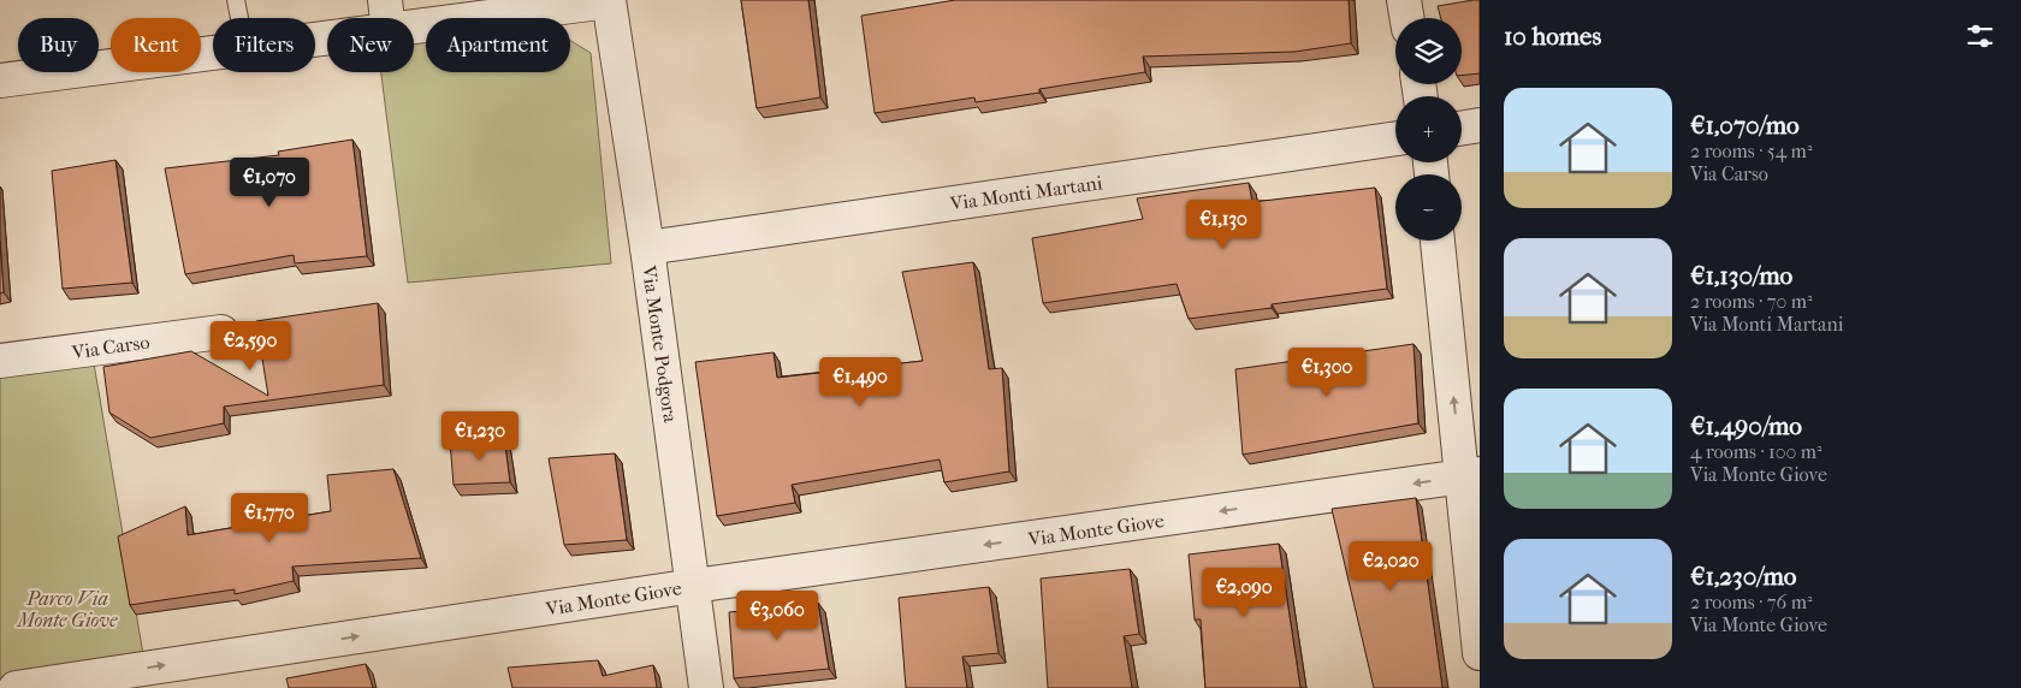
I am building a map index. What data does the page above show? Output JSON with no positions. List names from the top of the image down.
{
  "streets": {
    "street": [
      "Via Monti Martani",
      "Via Monte Podgora",
      "Via Carso",
      "Via Monte Giove"
    ]
  },
  "crossings": [
    ["Via Monti Martani", "Via Monte Podgora"],
    ["Via Monte Podgora", "Via Monte Giove"]
  ],
  "parks": ["Parco Via Monte Giove"],
  "page": {
    "heading": "10 homes",
    "map_buttons": ["+", "−"],
    "chip": [
      "Buy",
      "Rent",
      "Filters",
      "New",
      "Apartment"
    ],
    "list": [
      {
        "name": "€1,070/mo",
        "note": "2 rooms · 54 m² · Via Carso"
      },
      {
        "name": "€1,130/mo",
        "note": "2 rooms · 70 m² · Via Monti Martani"
      },
      {
        "name": "€1,490/mo",
        "note": "4 rooms · 100 m² · Via Monte Giove"
      },
      {
        "name": "€1,230/mo",
        "note": "2 rooms · 76 m² · Via Monte Giove"
      }
    ],
    "price": [
      "€1,070",
      "€1,130",
      "€2,590",
      "€1,300",
      "€1,490",
      "€1,230",
      "€1,770",
      "€2,020",
      "€2,090",
      "€3,060"
    ]
  }
}
